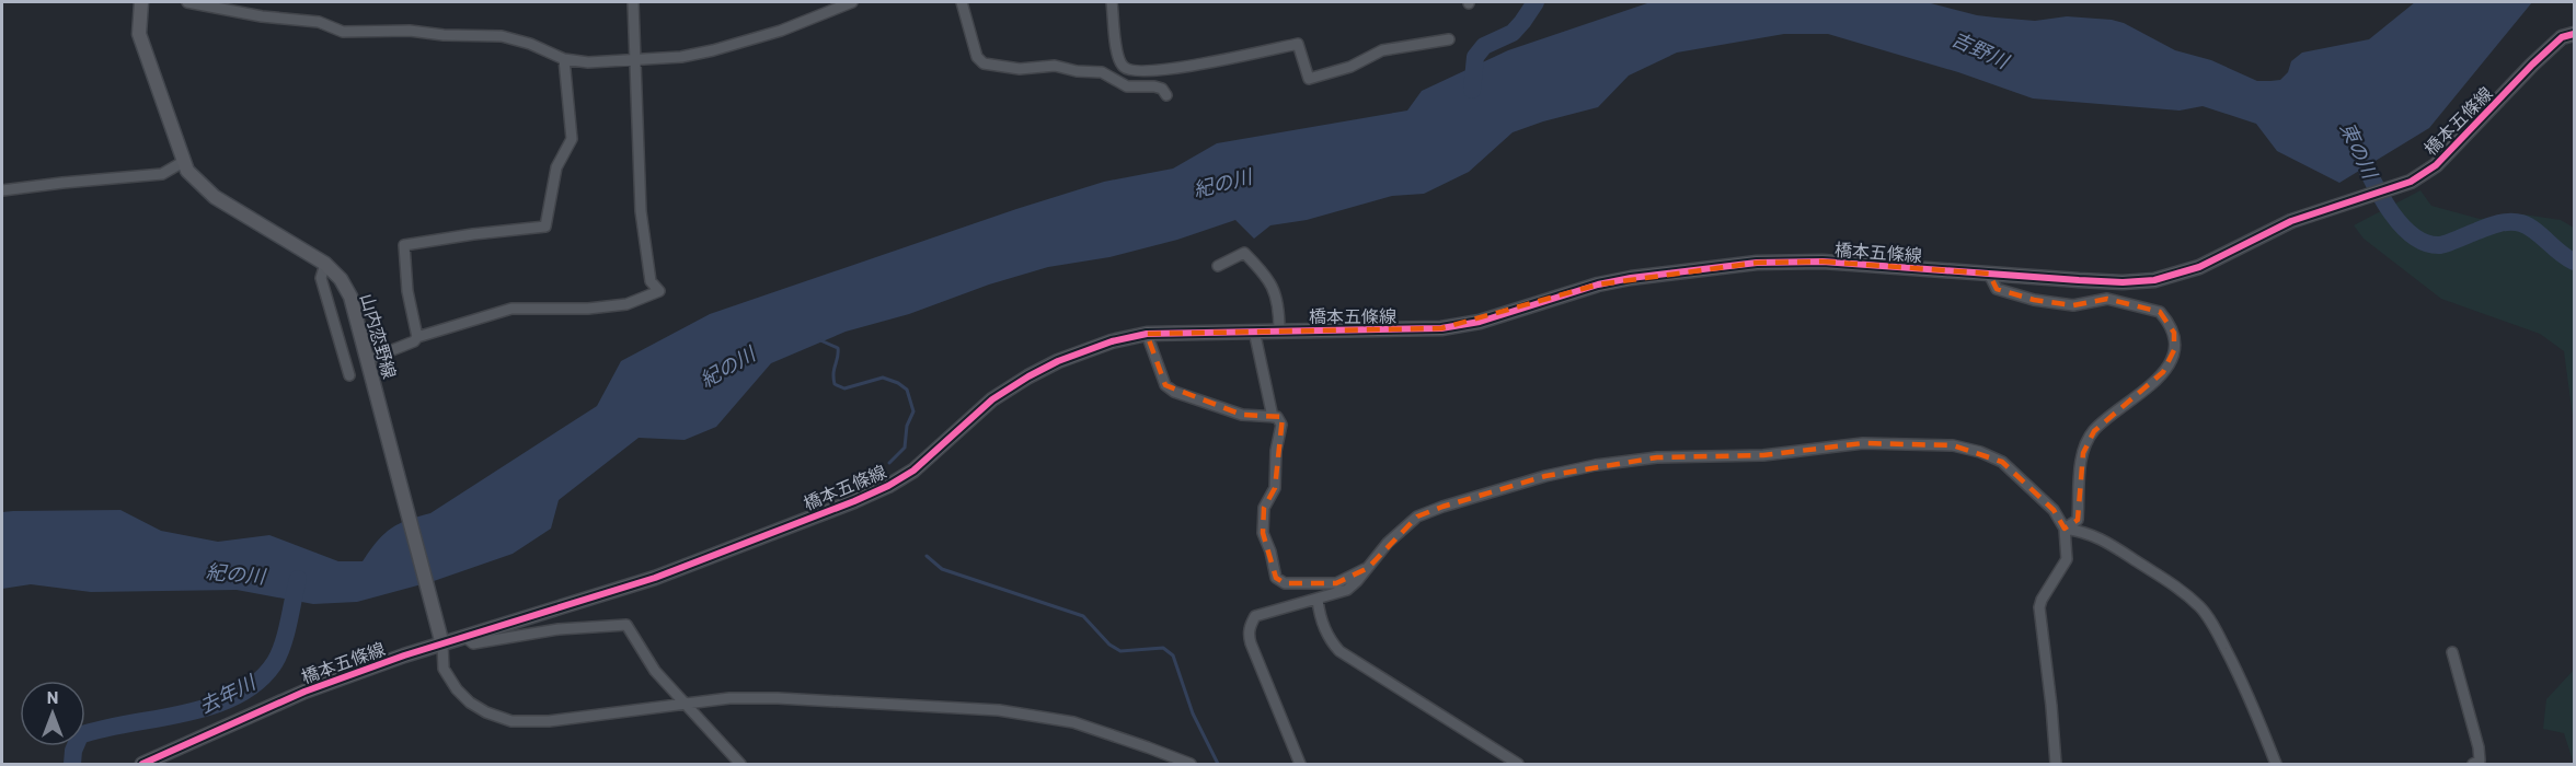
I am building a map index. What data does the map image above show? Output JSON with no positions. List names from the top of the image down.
{
  "streets": {
    "main road": ["橋本五條線", "山内恋野線"]
  },
  "crossings": [
    ["橋本五條線", "山内恋野線"]
  ],
  "water": [
    "吉野川",
    "東の川",
    "紀の川",
    "去年川"
  ],
  "north": "top"
}
